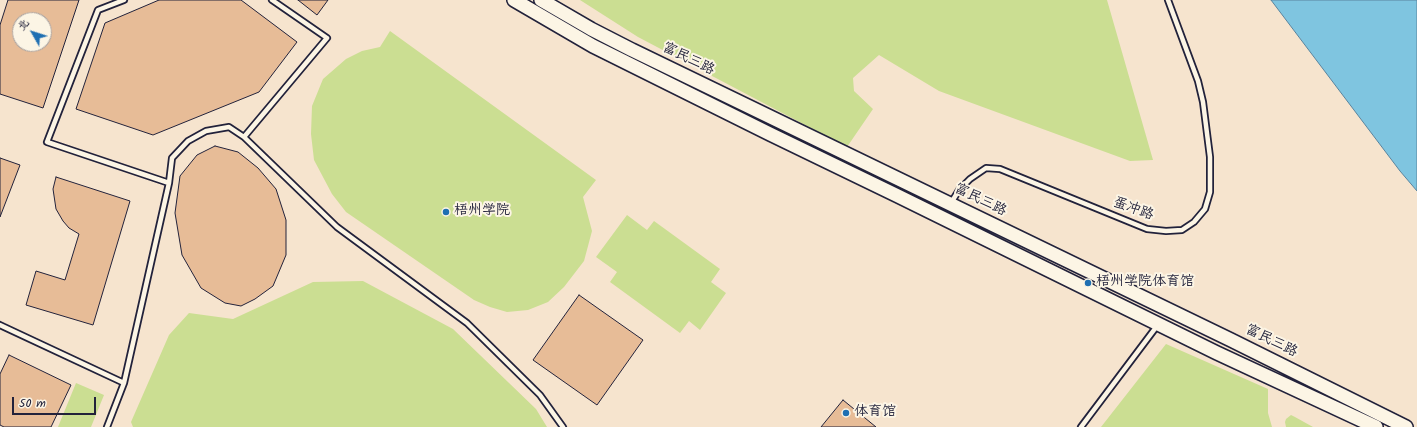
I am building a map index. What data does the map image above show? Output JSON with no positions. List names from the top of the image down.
{
  "streets": {
    "main road": ["富民三路"],
    "lane": ["蛋冲路"]
  },
  "crossings": [
    ["富民三路", "蛋冲路"]
  ],
  "places": ["梧州学院", "梧州学院体育馆", "体育馆"],
  "scale_bar": "50 m",
  "north": "top left"
}
